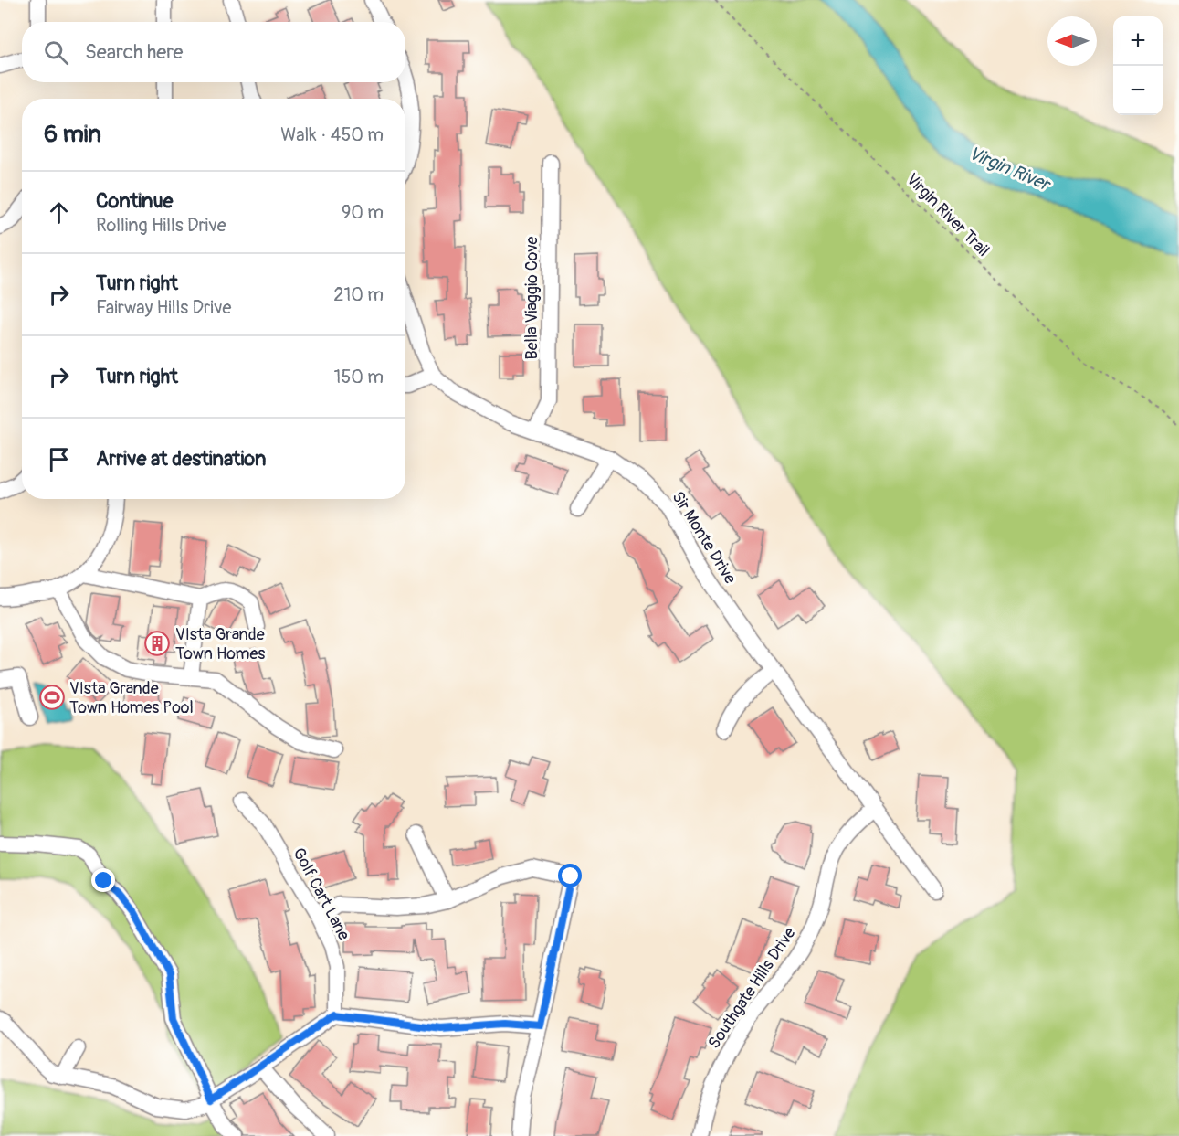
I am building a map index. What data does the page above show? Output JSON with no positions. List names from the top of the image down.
{
  "streets": {
    "street": [
      "Bella Viaggio Cove",
      "Sir Monte Drive",
      "Golf Cart Lane",
      "Southgate Hills Drive"
    ],
    "path": ["Virgin River Trail"]
  },
  "crossings": [
    ["Bella Viaggio Cove", "Sir Monte Drive"],
    ["Sir Monte Drive", "Southgate Hills Drive"]
  ],
  "water": ["Virgin River"],
  "places": {
    "building": ["VIsta Grande Town Homes"],
    "sports": ["VIsta Grande Town Homes Pool"]
  },
  "north": "left",
  "page": {
    "map_buttons": ["+", "−"],
    "search": "Search here",
    "heading": ["6 min", "Walk · 450 m"],
    "list": [
      ["Continue", "Rolling Hills Drive", "90 m"],
      ["Turn right", "Fairway Hills Drive", "210 m"],
      ["Turn right", "150 m"],
      "Arrive at destination"
    ]
  }
}
